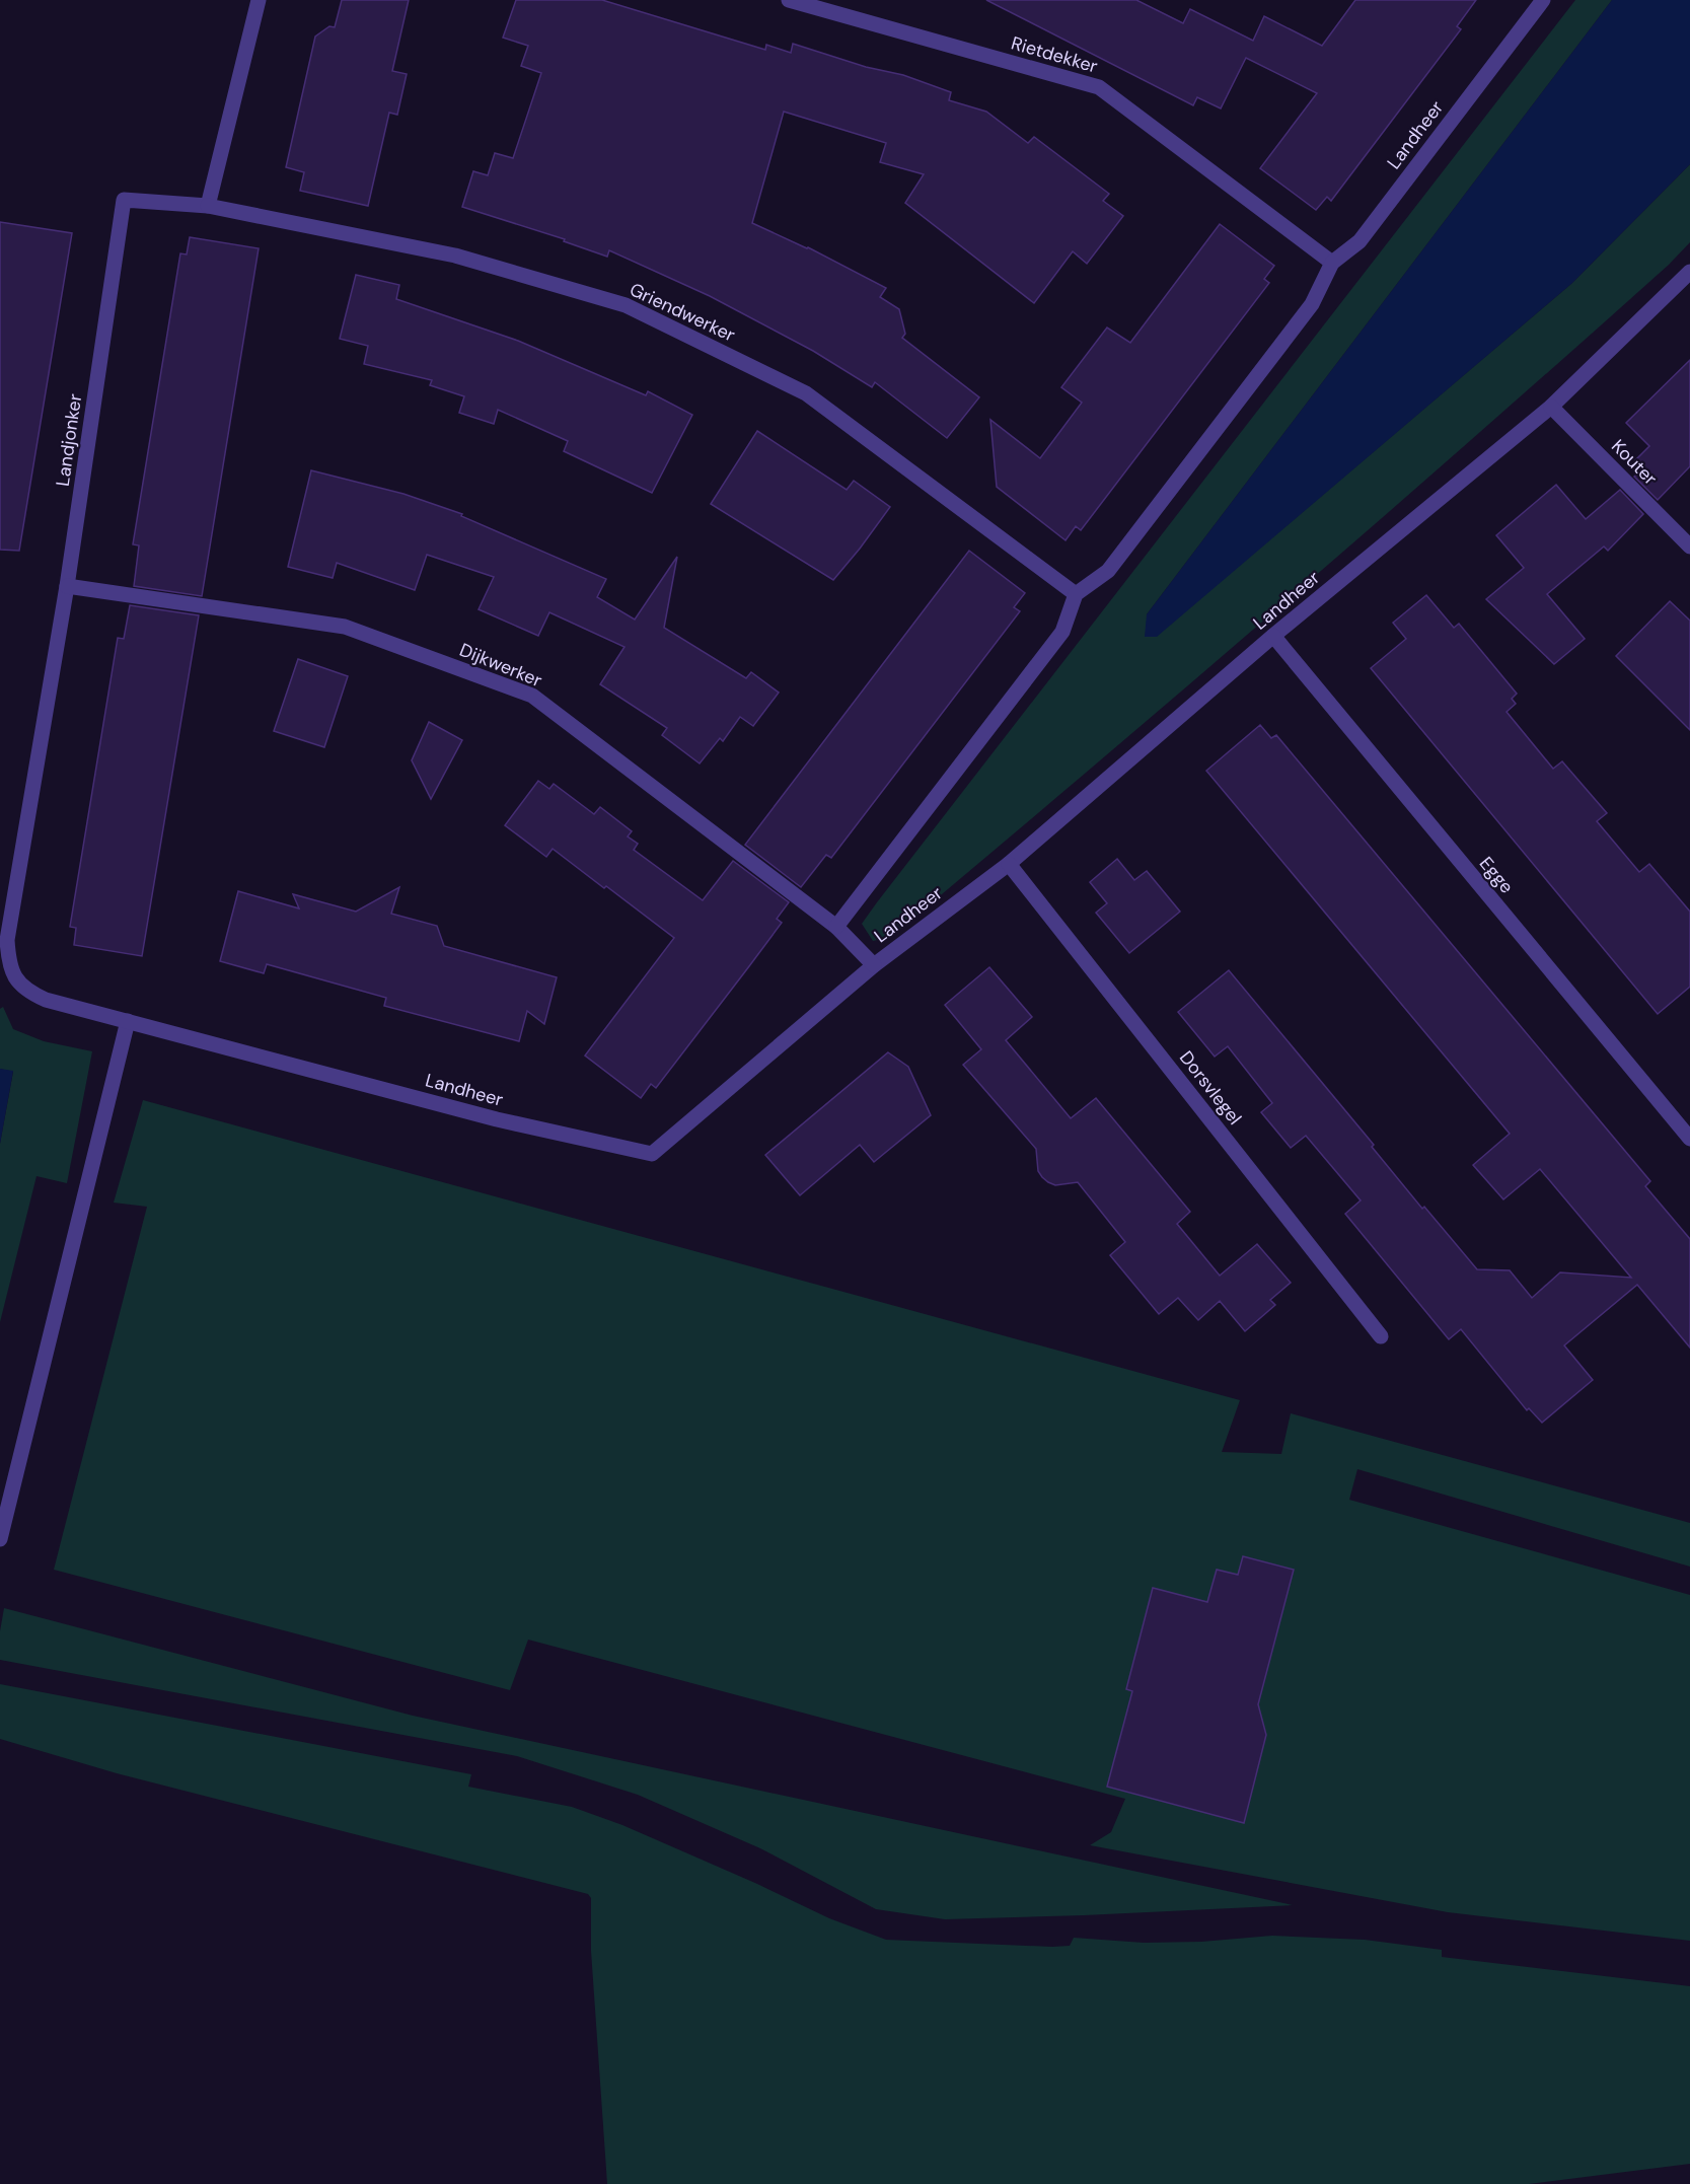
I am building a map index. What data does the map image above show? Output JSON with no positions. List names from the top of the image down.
{
  "streets": {
    "street": [
      "Rietdekker",
      "Landheer",
      "Griendwerker",
      "Landjonker",
      "Kouter",
      "Dijkwerker",
      "Egge",
      "Dorsvlegel"
    ]
  },
  "crossings": [
    ["Rietdekker", "Landheer"],
    ["Landheer", "Griendwerker"],
    ["Landheer", "Landjonker"],
    ["Landheer", "Kouter"],
    ["Landheer", "Dijkwerker"],
    ["Landheer", "Egge"],
    ["Landheer", "Dorsvlegel"],
    ["Griendwerker", "Landjonker"],
    ["Landjonker", "Dijkwerker"]
  ]
}
